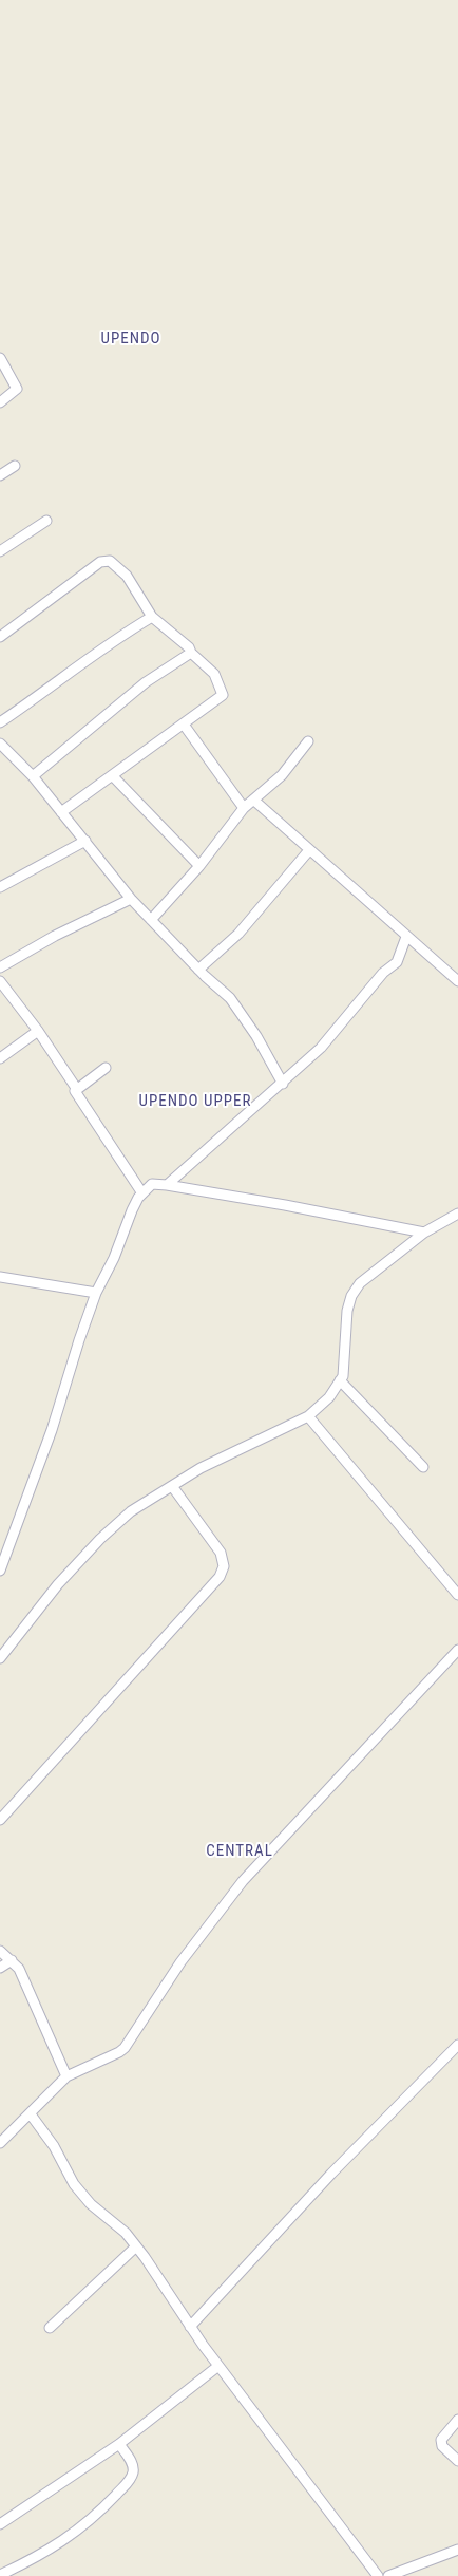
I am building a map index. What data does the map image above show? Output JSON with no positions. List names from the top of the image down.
{
  "districts": ["UPENDO", "UPENDO UPPER", "CENTRAL"]
}
